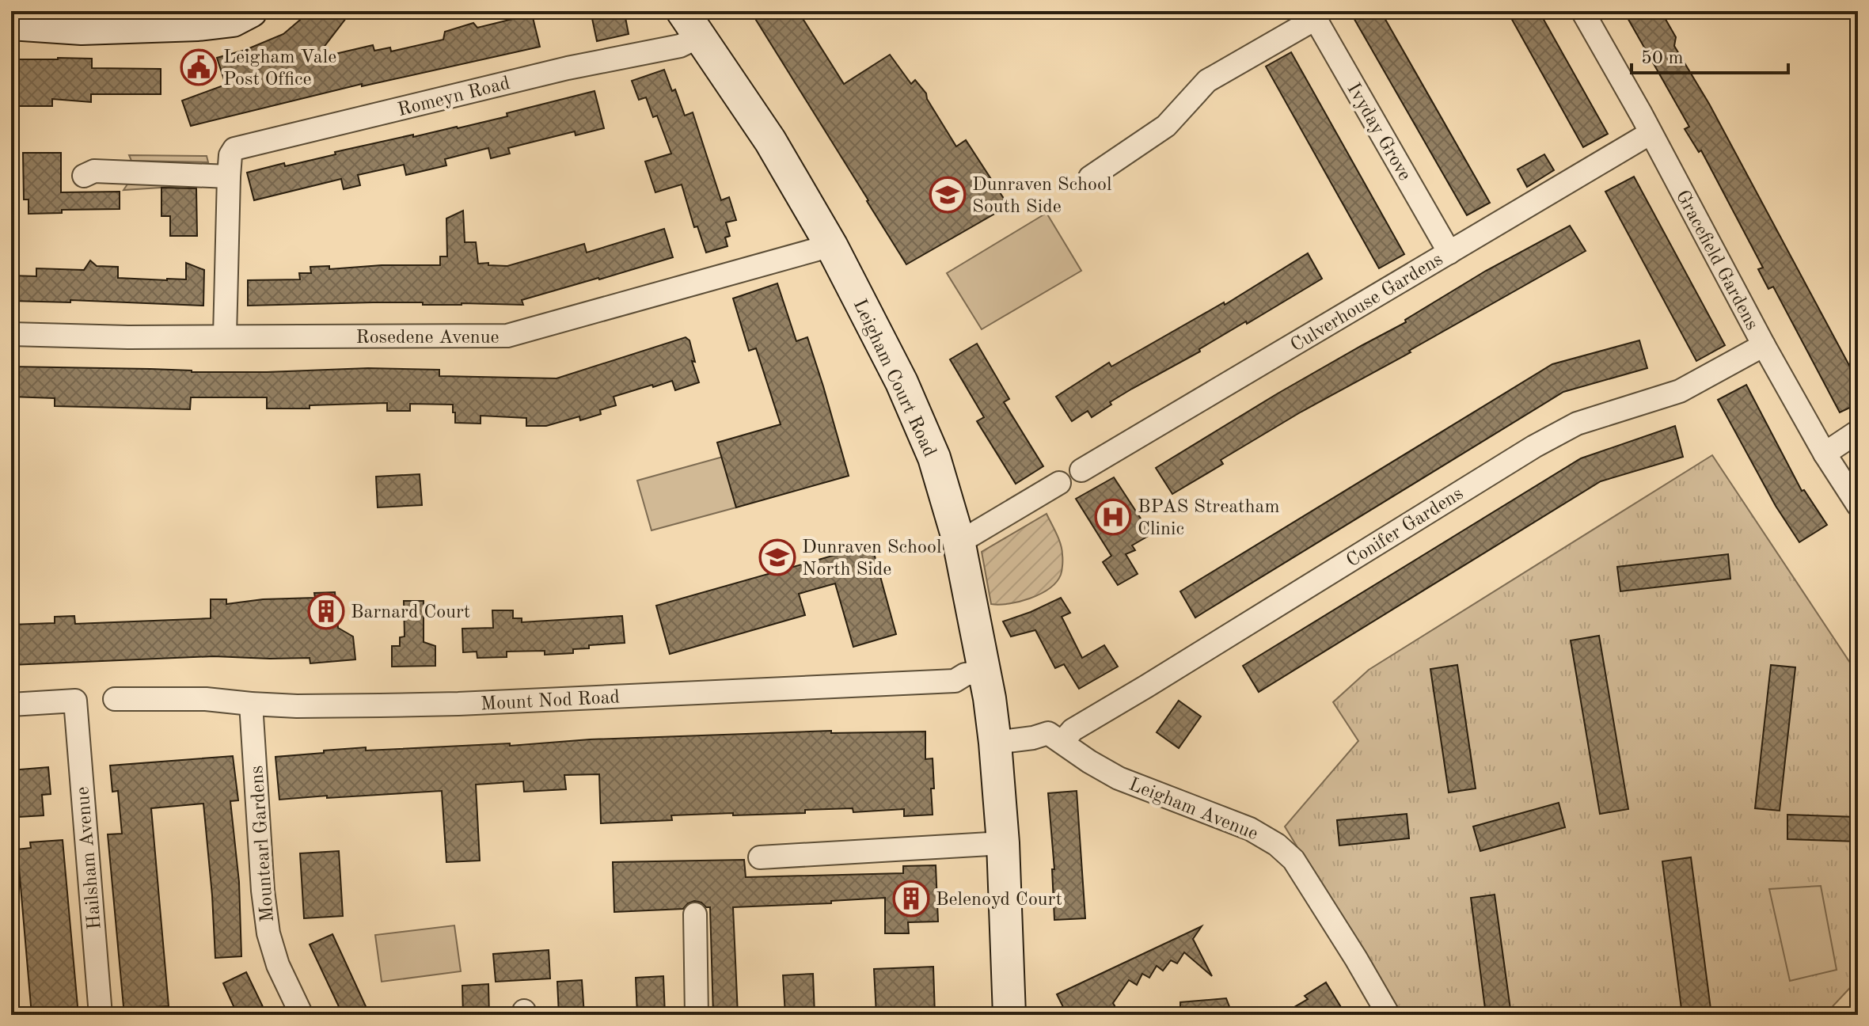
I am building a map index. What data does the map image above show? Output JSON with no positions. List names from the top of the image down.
{
  "streets": {
    "street": [
      "Romeyn Road",
      "Ivyday Grove",
      "Gracefield Gardens",
      "Culverhouse Gardens",
      "Rosedene Avenue",
      "Leigham Court Road",
      "Conifer Gardens",
      "Mount Nod Road",
      "Leigham Avenue",
      "Mountearl Gardens",
      "Hailsham Avenue"
    ]
  },
  "crossings": [
    ["Romeyn Road", "Rosedene Avenue"],
    ["Romeyn Road", "Leigham Court Road"],
    ["Ivyday Grove", "Culverhouse Gardens"],
    ["Gracefield Gardens", "Culverhouse Gardens"],
    ["Gracefield Gardens", "Conifer Gardens"],
    ["Rosedene Avenue", "Leigham Court Road"],
    ["Leigham Court Road", "Mount Nod Road"],
    ["Conifer Gardens", "Leigham Avenue"],
    ["Mount Nod Road", "Mountearl Gardens"]
  ],
  "places": {
    "public building": ["Leigham Vale Post Office"],
    "school or university": ["Dunraven School South Side", "Dunraven School North Side"],
    "hospital": ["BPAS Streatham Clinic"],
    "building": ["Barnard Court", "Belenoyd Court"]
  },
  "scale_bar": "50 m"
}
